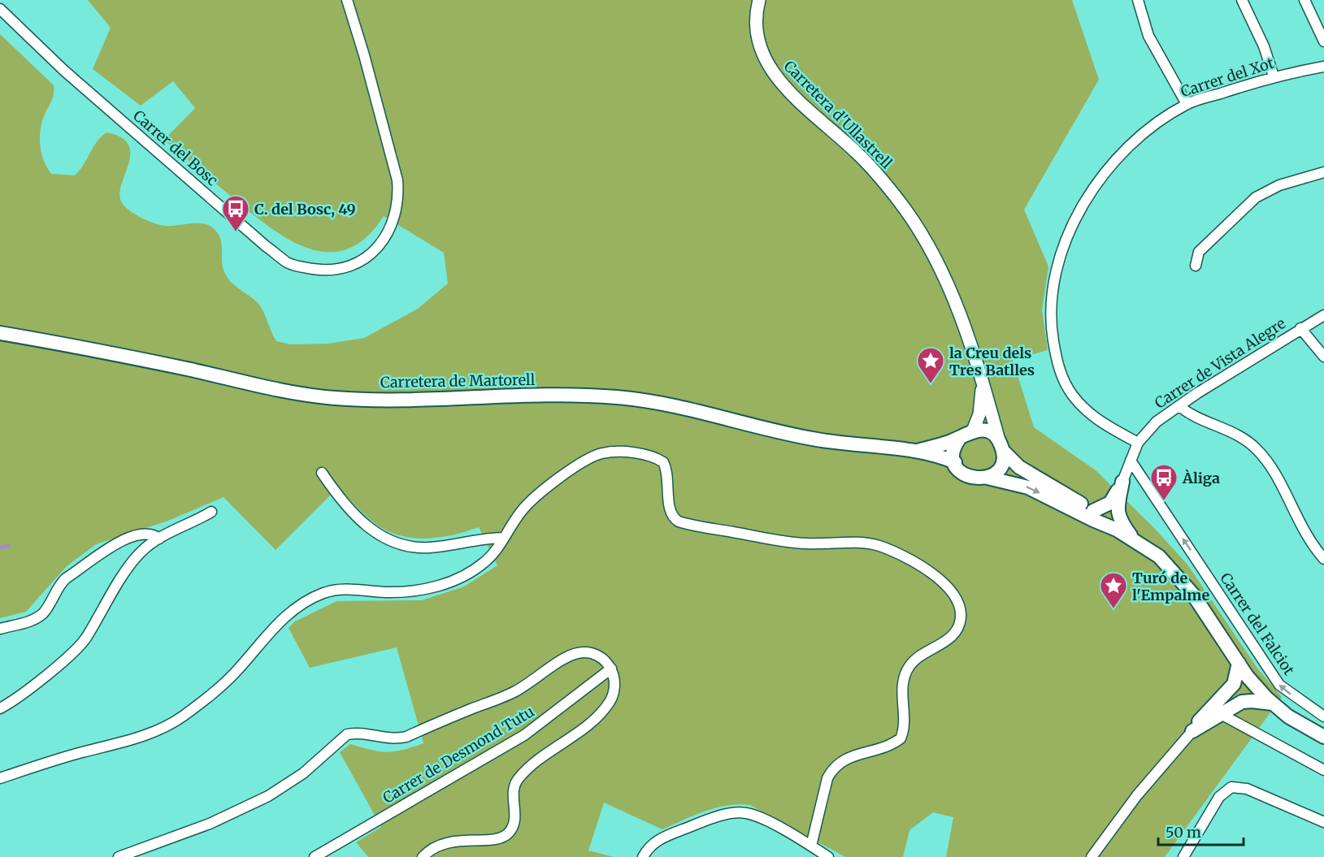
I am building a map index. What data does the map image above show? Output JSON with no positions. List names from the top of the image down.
{
  "streets": {
    "main road": ["Carretera de Martorell"],
    "street": [
      "Carrer del Xot",
      "Carretera d'Ullastrell",
      "Carrer del Bosc",
      "Carrer de Vista Alegre",
      "Carrer del Falciot",
      "Carrer de Desmond Tutu"
    ]
  },
  "crossings": [
    ["Carrer del Xot", "Carrer de Vista Alegre"],
    ["Carretera d'Ullastrell", "Carretera de Martorell"],
    ["Carrer de Vista Alegre", "Carrer del Falciot"]
  ],
  "places": {
    "bus stop": ["C. del Bosc, 49", "Àliga"],
    "place": ["la Creu dels Tres Batlles", "Turó de l'Empalme"]
  },
  "scale_bar": "50 m"
}
